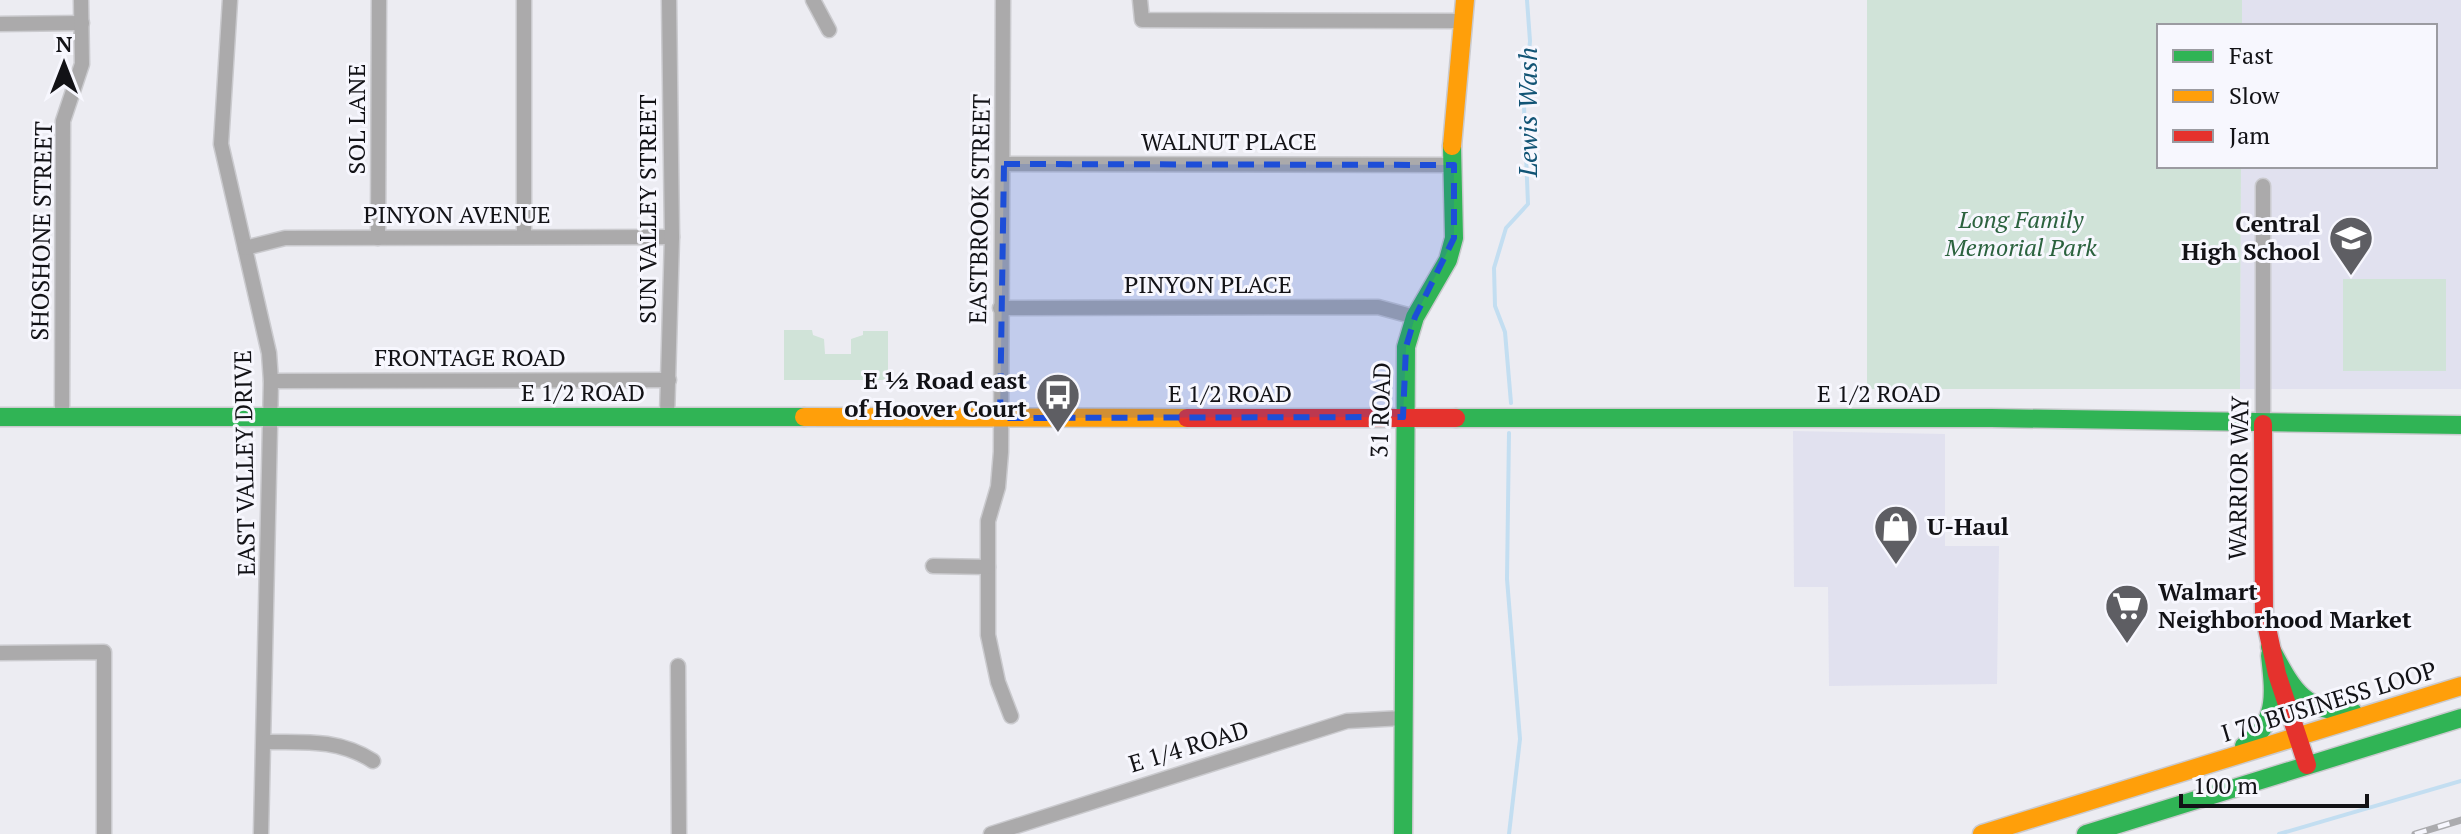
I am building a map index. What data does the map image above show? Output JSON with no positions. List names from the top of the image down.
{
  "streets": {
    "main road": [
      "E 1/2 ROAD",
      "31 ROAD",
      "WARRIOR WAY",
      "I 70 BUSINESS LOOP"
    ],
    "street": [
      "SOL LANE",
      "WALNUT PLACE",
      "SUN VALLEY STREET",
      "EASTBROOK STREET",
      "PINYON AVENUE",
      "SHOSHONE STREET",
      "PINYON PLACE",
      "FRONTAGE ROAD",
      "EAST VALLEY DRIVE",
      "E 1/4 ROAD"
    ]
  },
  "crossings": [
    ["SOL LANE", "PINYON AVENUE"],
    ["WALNUT PLACE", "EASTBROOK STREET"],
    ["WALNUT PLACE", "31 ROAD"],
    ["SUN VALLEY STREET", "PINYON AVENUE"],
    ["SUN VALLEY STREET", "FRONTAGE ROAD"],
    ["SUN VALLEY STREET", "E 1/2 ROAD"],
    ["EASTBROOK STREET", "PINYON PLACE"],
    ["EASTBROOK STREET", "E 1/2 ROAD"],
    ["PINYON AVENUE", "EAST VALLEY DRIVE"],
    ["SHOSHONE STREET", "E 1/2 ROAD"],
    ["PINYON PLACE", "31 ROAD"],
    ["FRONTAGE ROAD", "EAST VALLEY DRIVE"],
    ["E 1/2 ROAD", "31 ROAD"],
    ["E 1/2 ROAD", "EAST VALLEY DRIVE"],
    ["E 1/2 ROAD", "WARRIOR WAY"],
    ["31 ROAD", "E 1/4 ROAD"],
    ["WARRIOR WAY", "I 70 BUSINESS LOOP"]
  ],
  "water": ["Lewis Wash"],
  "parks": ["Long Family Memorial Park"],
  "places": {
    "school or university": ["Central High School"],
    "bus stop": ["E ½ Road east of Hoover Court"],
    "shop": ["U-Haul"],
    "supermarket": ["Walmart Neighborhood Market"]
  },
  "legend": ["Fast", "Slow", "Jam"],
  "scale_bar": "100 m",
  "north": "top"
}
